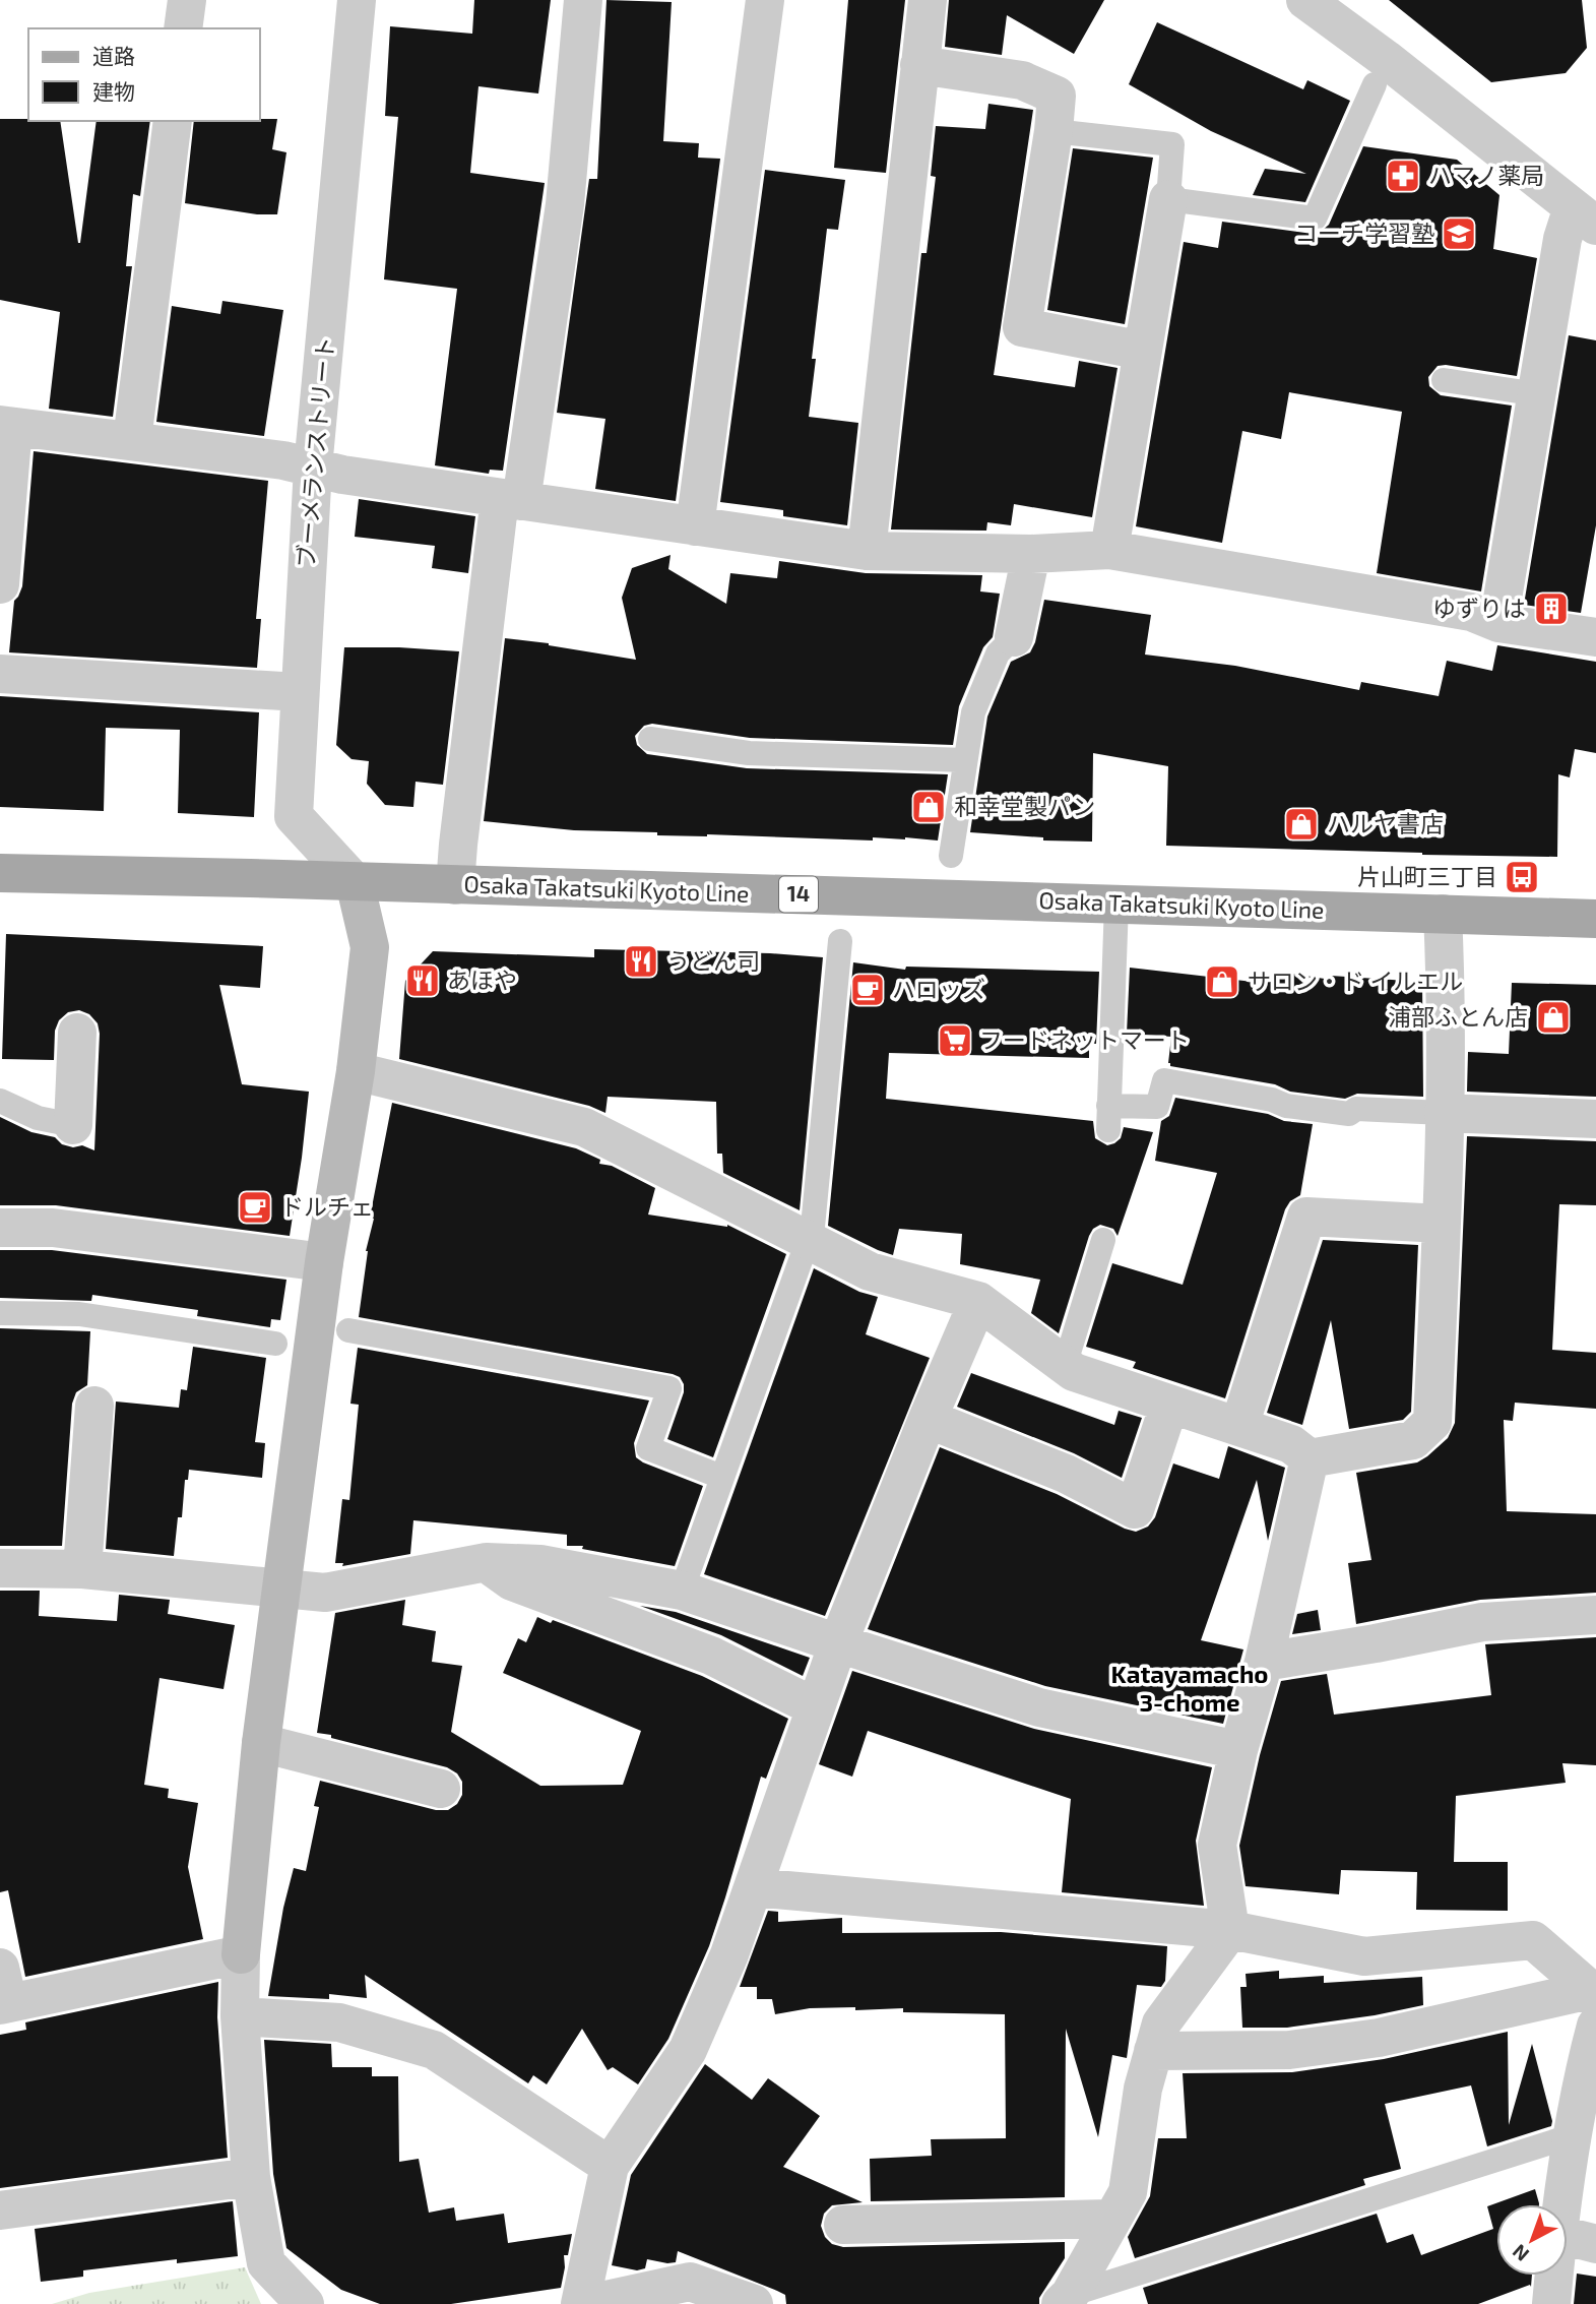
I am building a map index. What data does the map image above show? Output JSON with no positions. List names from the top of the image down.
{
  "streets": {
    "main road": ["Osaka Takatsuki Kyoto Line", "14"],
    "street": ["ブーメランストリート"]
  },
  "crossings": [
    ["ブーメランストリート", "Osaka Takatsuki Kyoto Line"]
  ],
  "districts": ["Katayamacho 3-chome"],
  "places": {
    "pharmacy": ["ハマノ薬局"],
    "school or university": ["コーチ学習塾"],
    "building": ["ゆずりは"],
    "shop": [
      "和幸堂製パン",
      "ハルヤ書店",
      "サロン・ド イルエル",
      "浦部ふとん店"
    ],
    "bus stop": ["片山町三丁目"],
    "restaurant": ["うどん司", "あほや"],
    "cafe": ["ハロッズ", "ドルチェ"],
    "supermarket": ["フードネットマート"]
  },
  "legend": ["道路", "建物"],
  "north": "bottom left"
}
